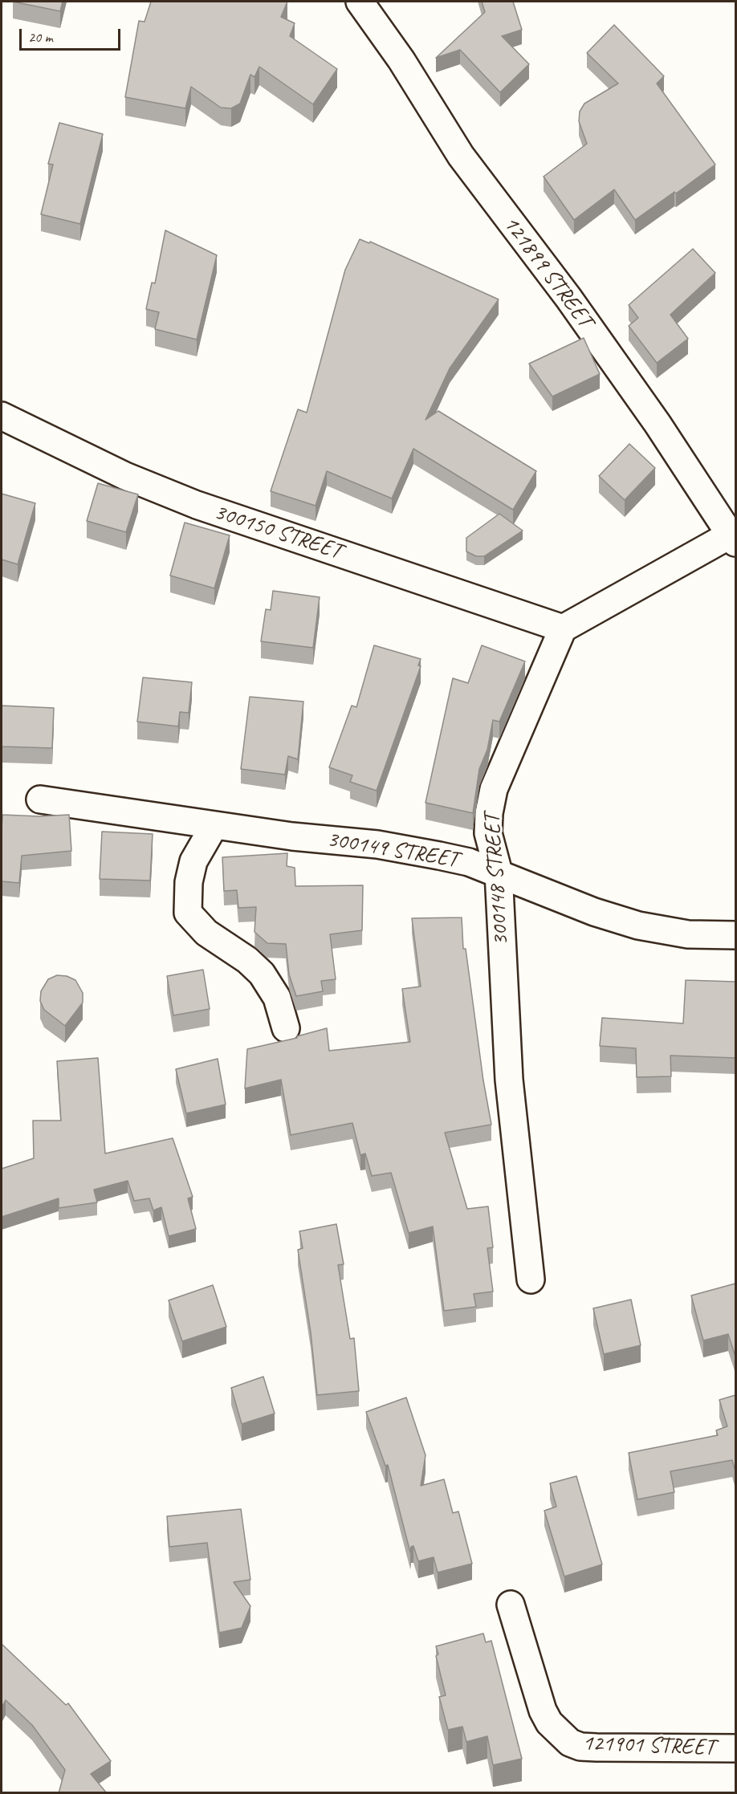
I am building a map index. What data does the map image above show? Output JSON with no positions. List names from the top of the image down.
{
  "streets": {
    "street": [
      "121899 STREET",
      "300150 STREET",
      "300149 STREET",
      "300148 STREET",
      "121901 STREET"
    ]
  },
  "crossings": [
    ["300150 STREET", "300148 STREET"],
    ["300149 STREET", "300148 STREET"]
  ],
  "scale_bar": "20 m"
}
